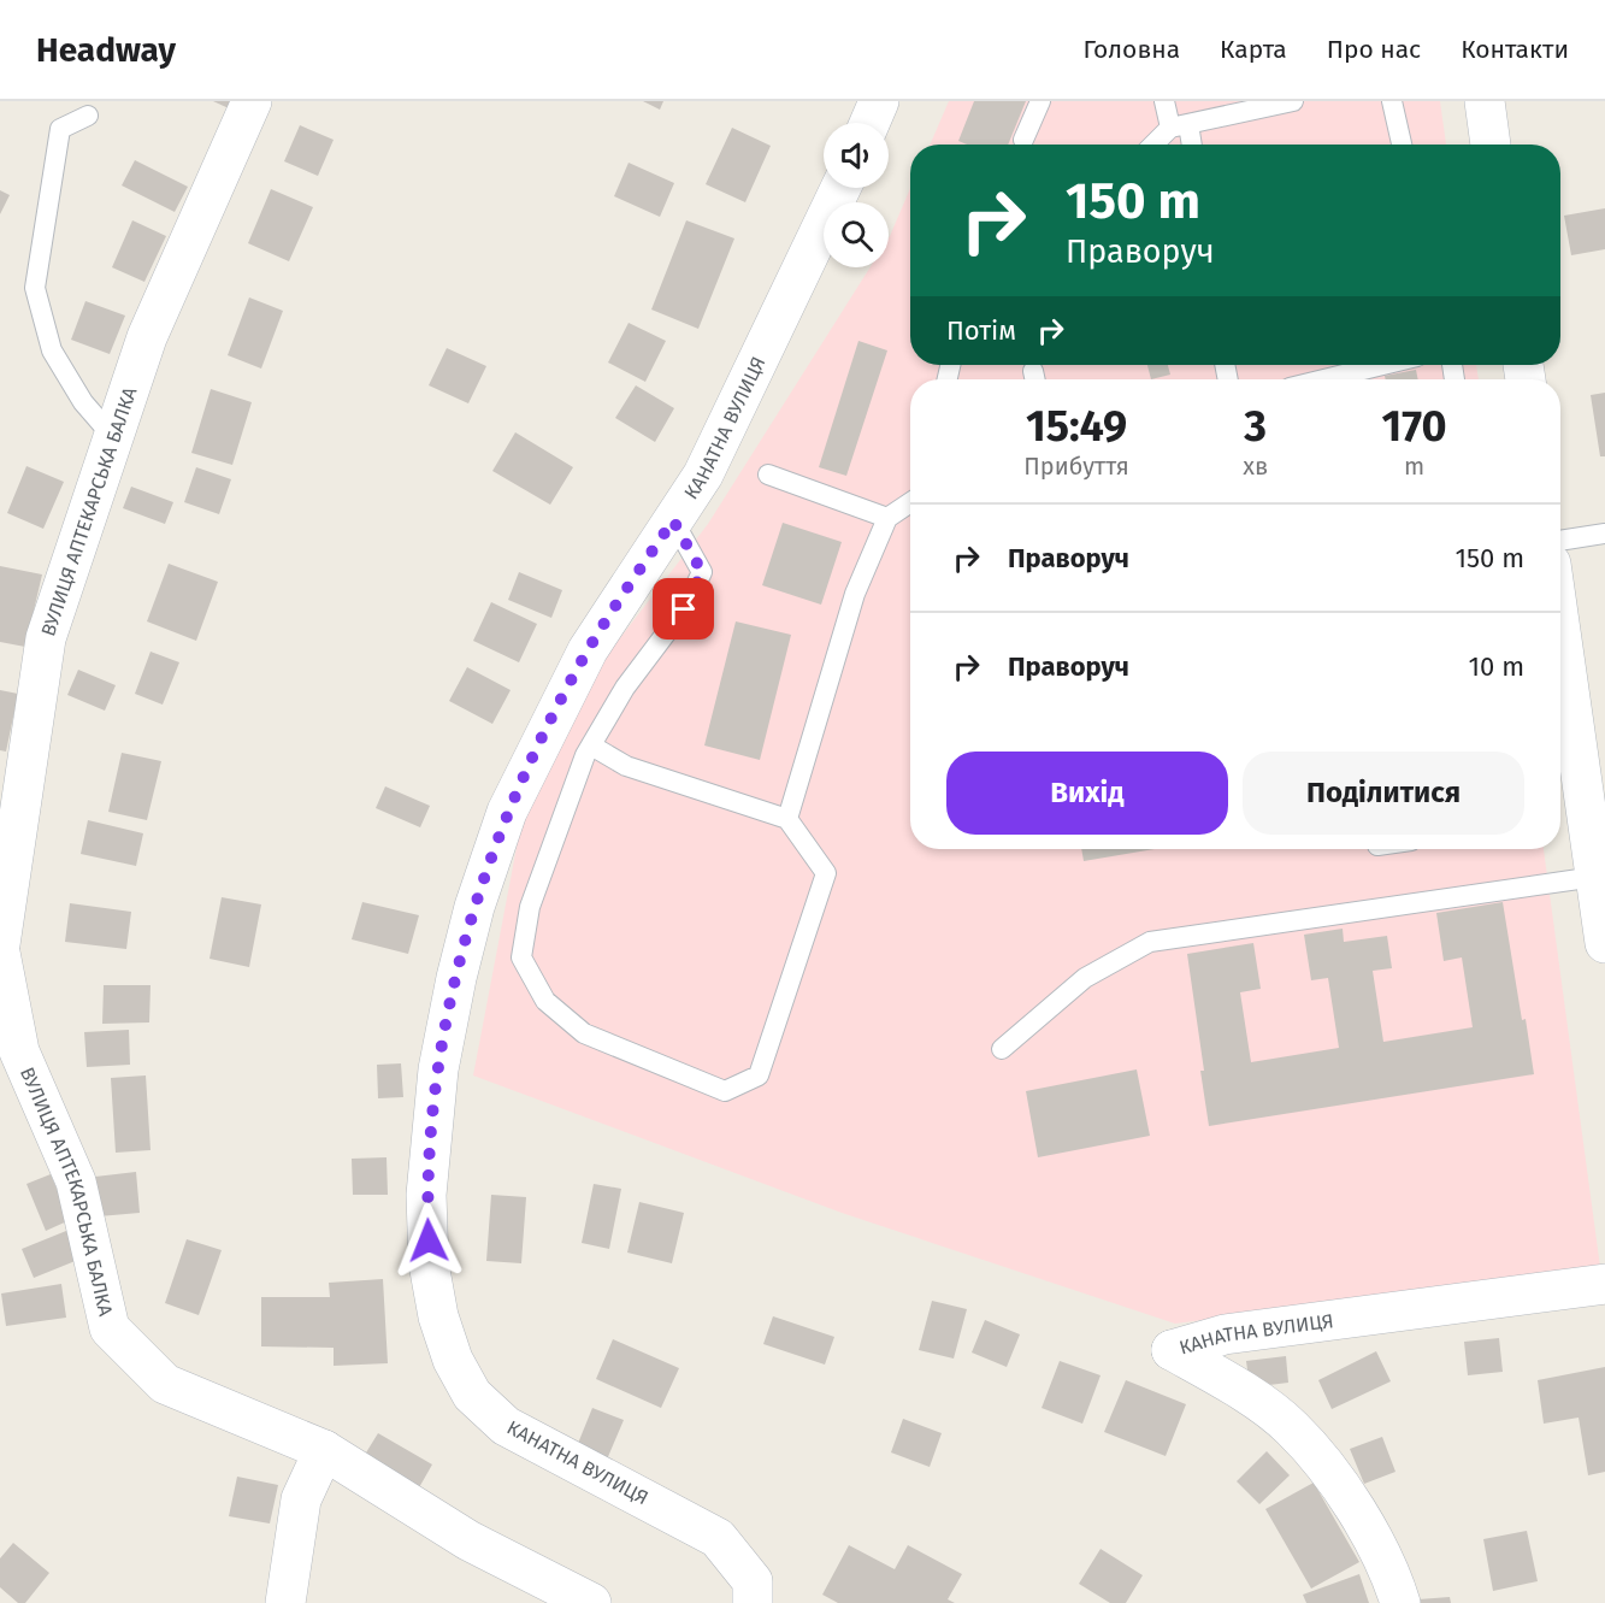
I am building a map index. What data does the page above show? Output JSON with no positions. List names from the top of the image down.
{
  "streets": {
    "street": ["КАНАТНА ВУЛИЦЯ", "ВУЛИЦЯ АПТЕКАРСЬКА БАЛКА"]
  },
  "page": {
    "header": "Headway",
    "nav": [
      "Головна",
      "Карта",
      "Про нас",
      "Контакти"
    ],
    "turn": ["150 m", "Праворуч"],
    "then": "Потім",
    "eta": [
      "15:49",
      "Прибуття",
      "3",
      "хв",
      "170",
      "m"
    ],
    "list": [
      {
        "name": "Праворуч",
        "value": "150 m"
      },
      {
        "name": "Праворуч",
        "value": "10 m"
      }
    ],
    "buttons": ["Вихід", "Поділитися"]
  }
}
